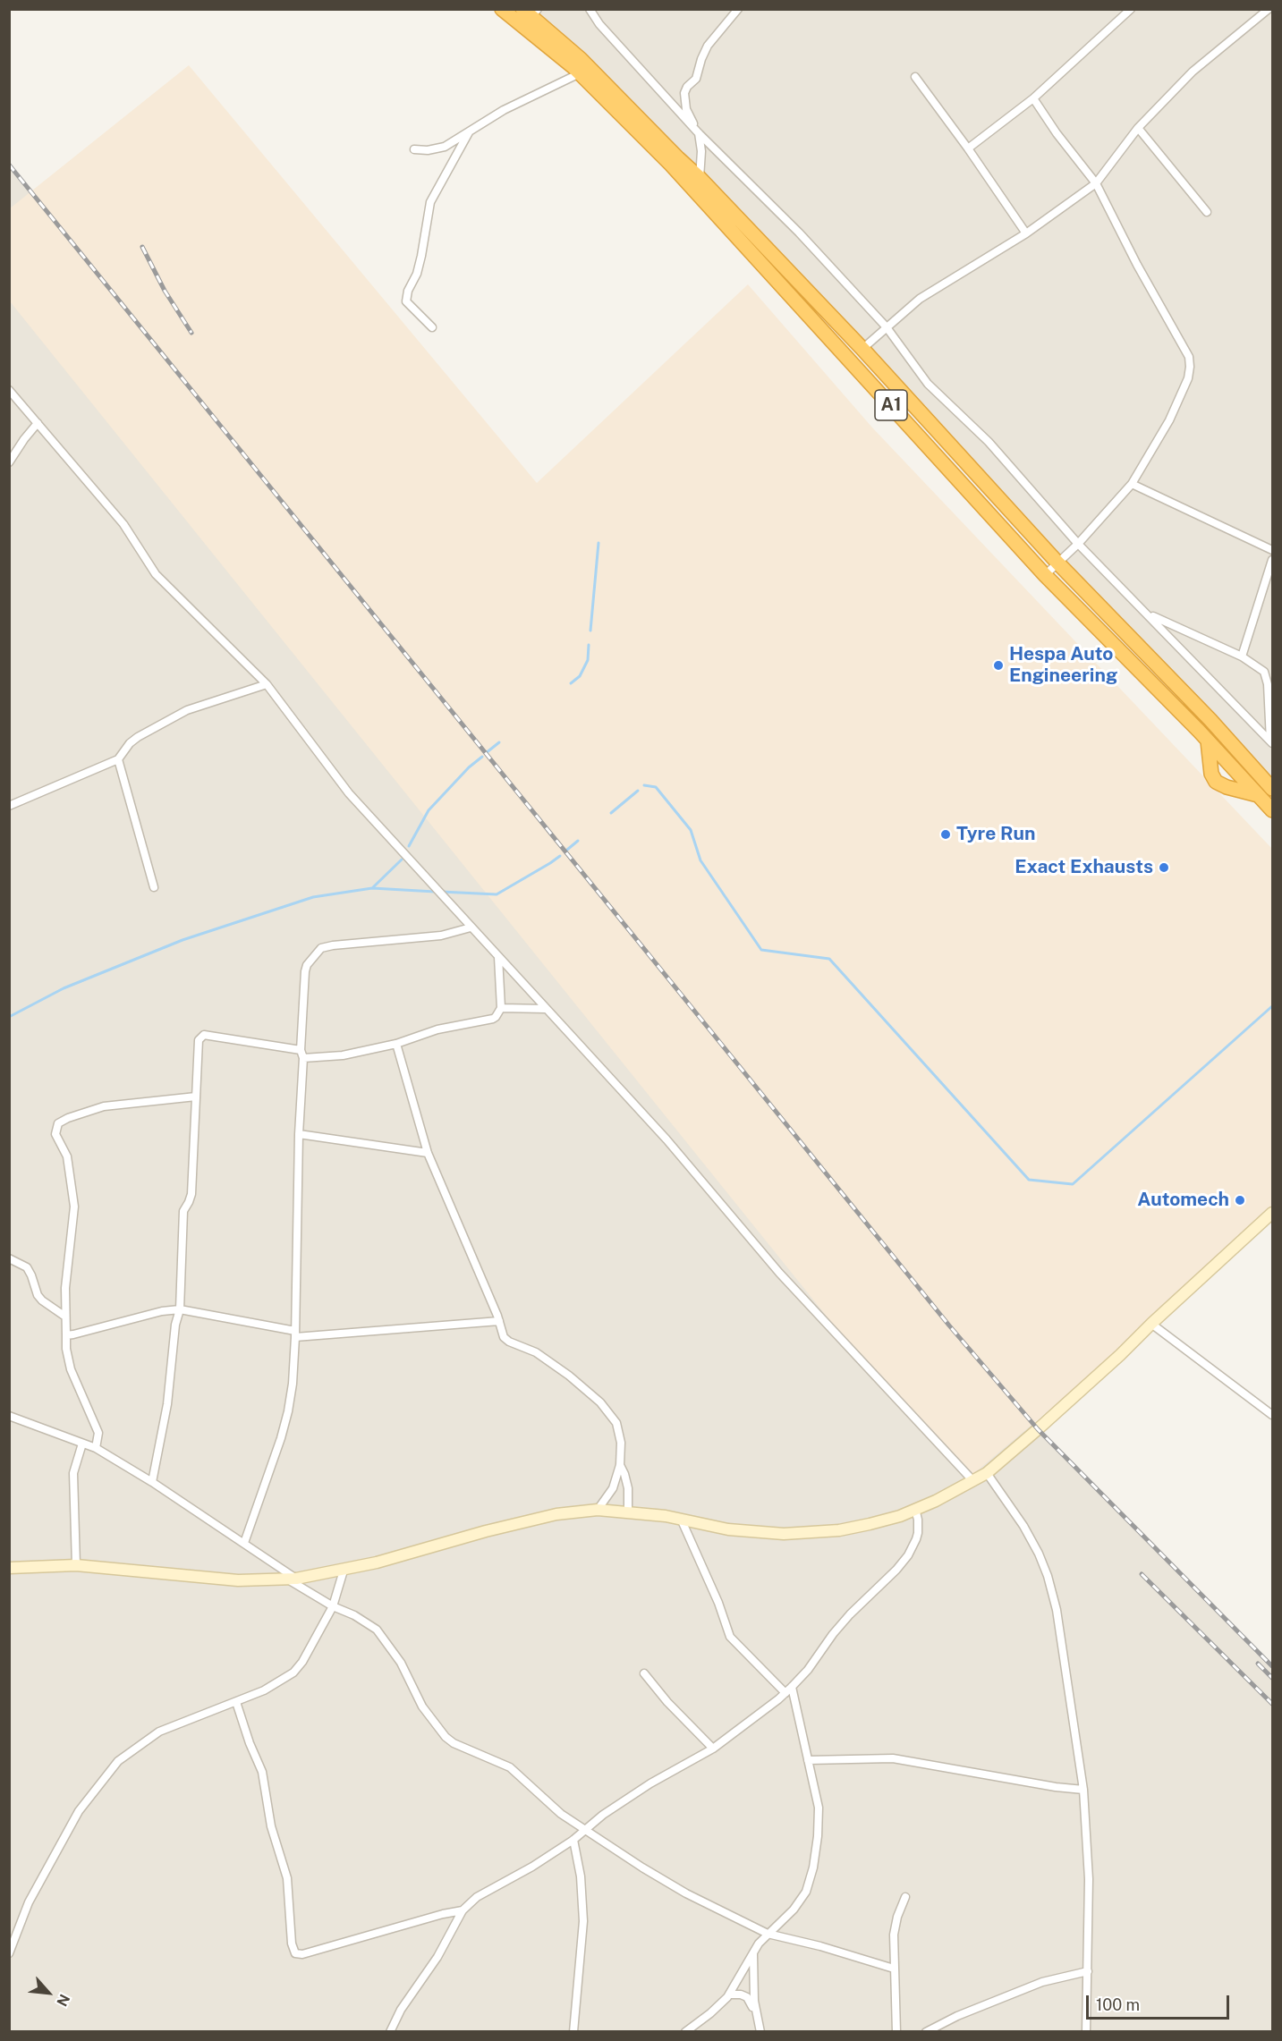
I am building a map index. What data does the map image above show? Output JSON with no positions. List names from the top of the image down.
{
  "streets": {
    "highway": ["A1"]
  },
  "places": [
    "Hespa Auto Engineering",
    "Tyre Run",
    "Exact Exhausts",
    "Automech"
  ],
  "scale_bar": "100 m",
  "north": "bottom right"
}
